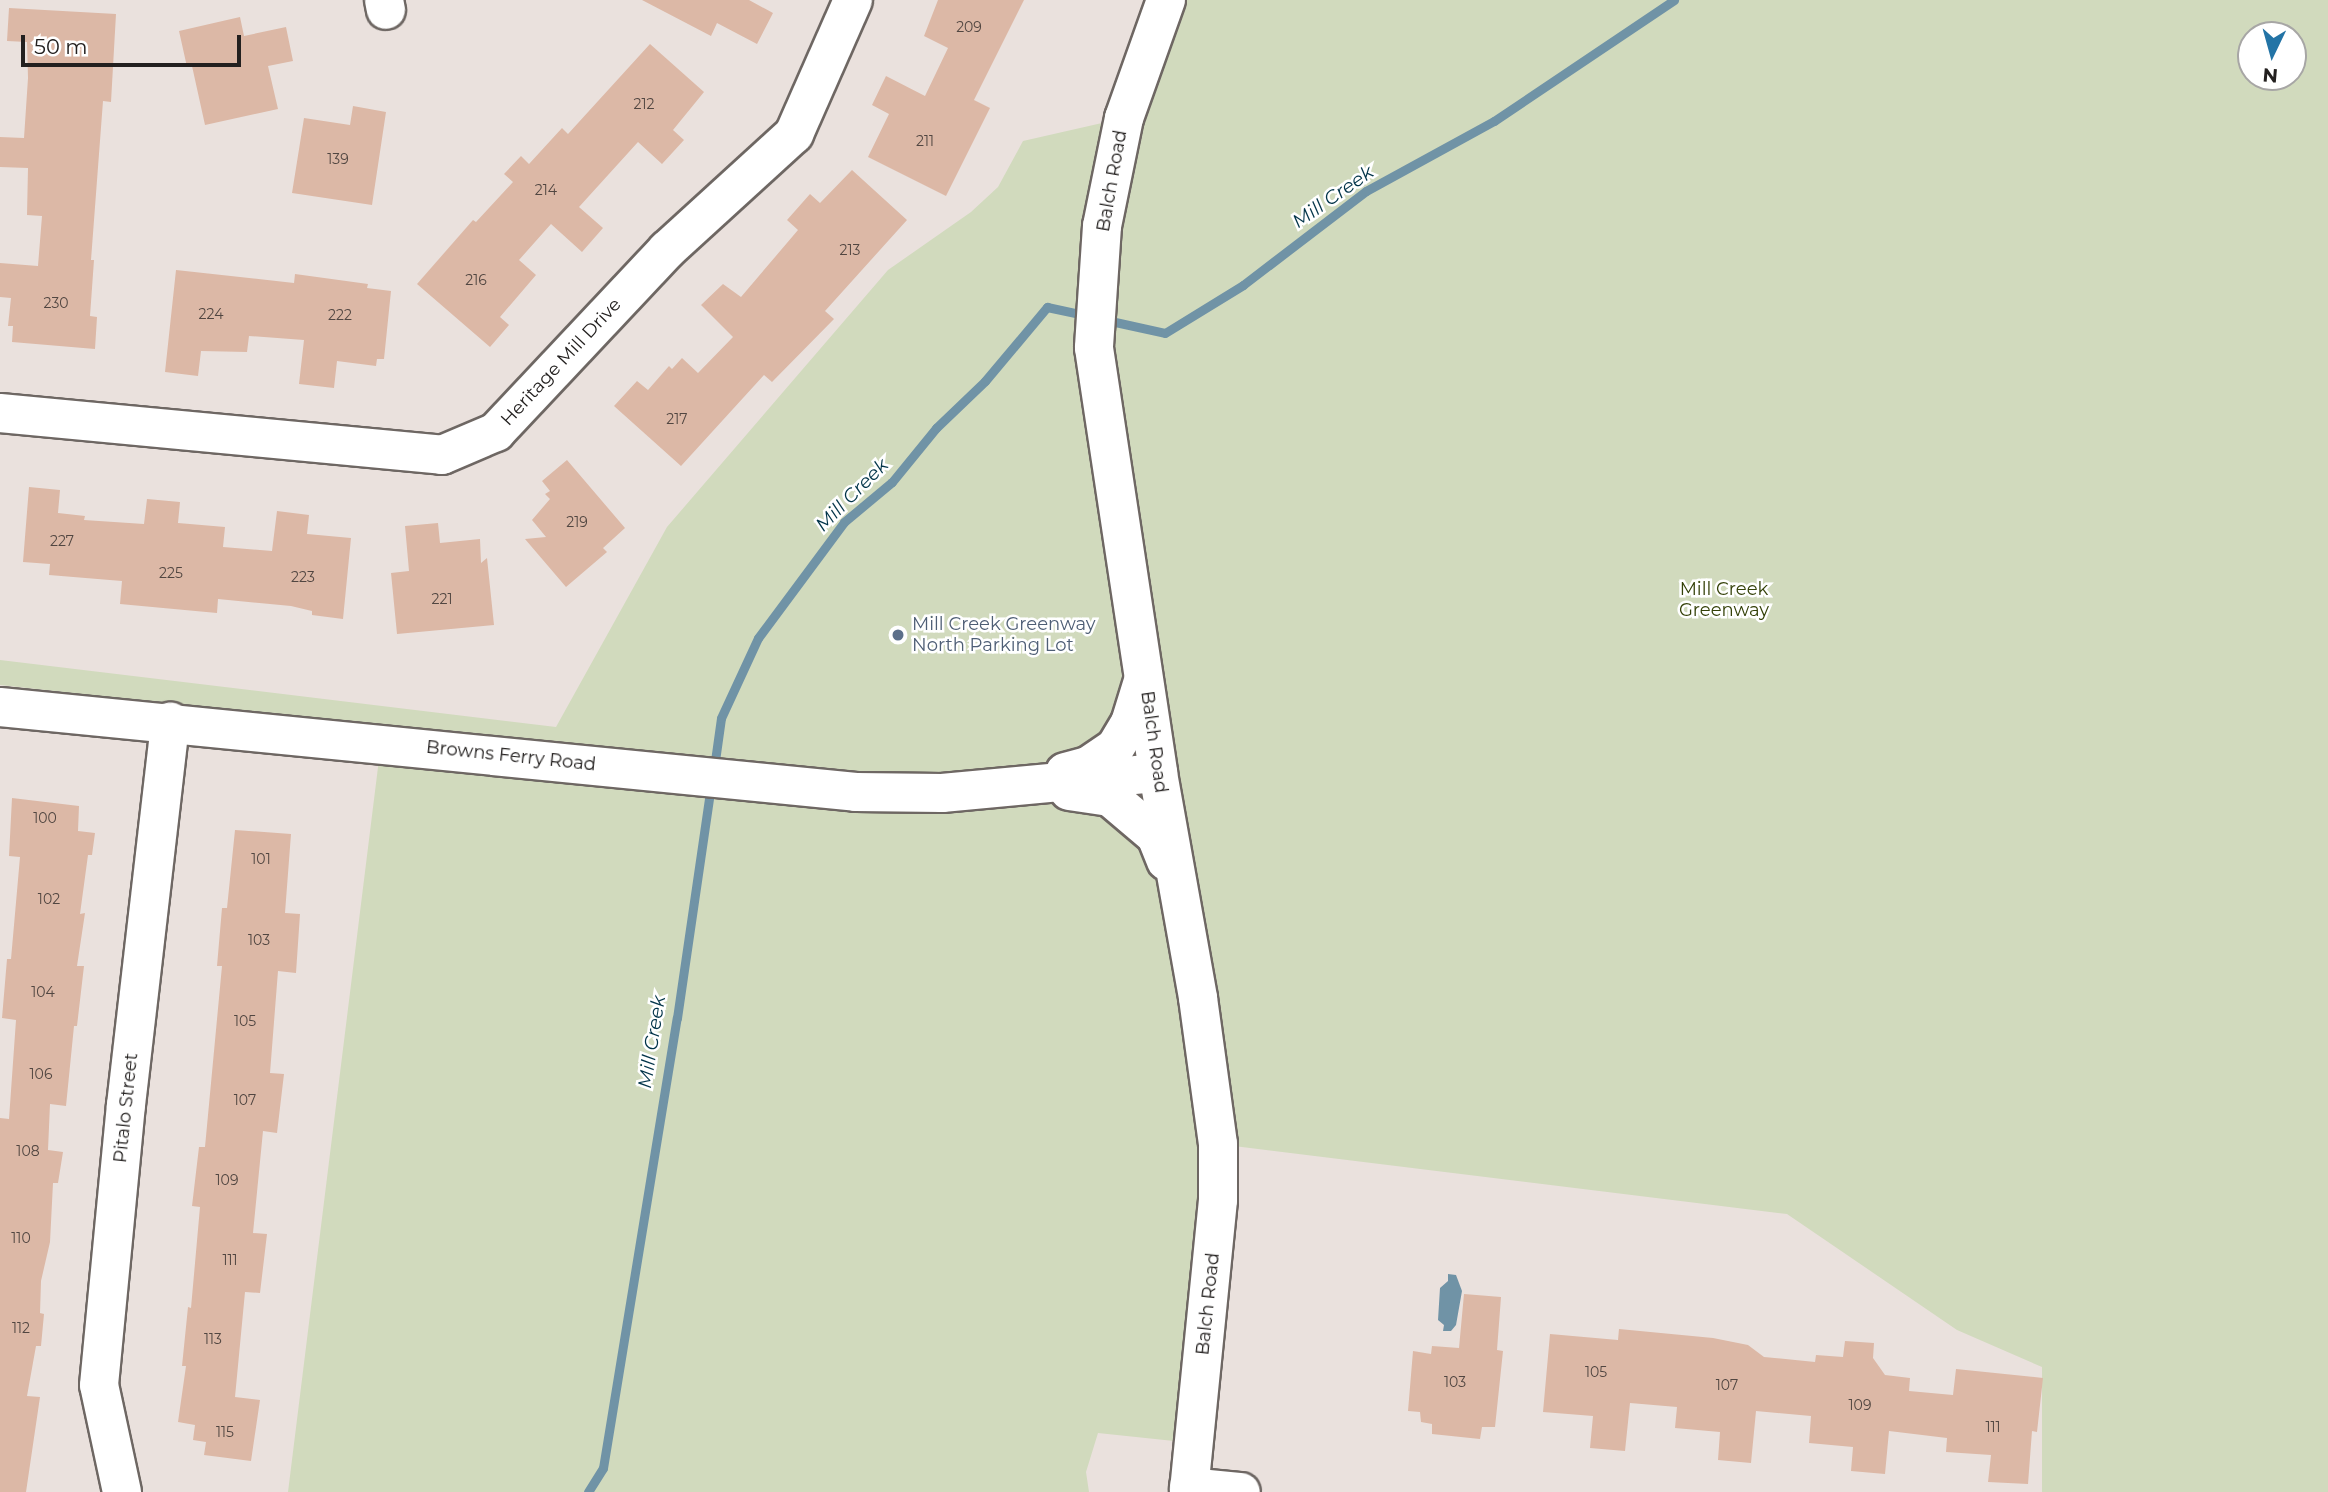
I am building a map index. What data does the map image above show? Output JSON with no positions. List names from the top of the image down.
{
  "streets": {
    "street": [
      "Balch Road",
      "Heritage Mill Drive",
      "Browns Ferry Road",
      "Pitalo Street"
    ]
  },
  "crossings": [
    ["Balch Road", "Browns Ferry Road"],
    ["Browns Ferry Road", "Pitalo Street"]
  ],
  "water": ["Mill Creek"],
  "parks": ["Mill Creek Greenway"],
  "places": ["Mill Creek Greenway North Parking Lot"],
  "house_numbers": [
    "209",
    "212",
    "211",
    "139",
    "214",
    "213",
    "216",
    "230",
    "224",
    "222",
    "217",
    "219",
    "227",
    "225",
    "223",
    "221",
    "100",
    "101",
    "102",
    "103",
    "104",
    "105",
    "106",
    "107",
    "108",
    "109",
    "110",
    "111",
    "112",
    "113",
    "105",
    "103",
    "107",
    "109",
    "111",
    "115"
  ],
  "scale_bar": "50 m",
  "north": "bottom"
}
